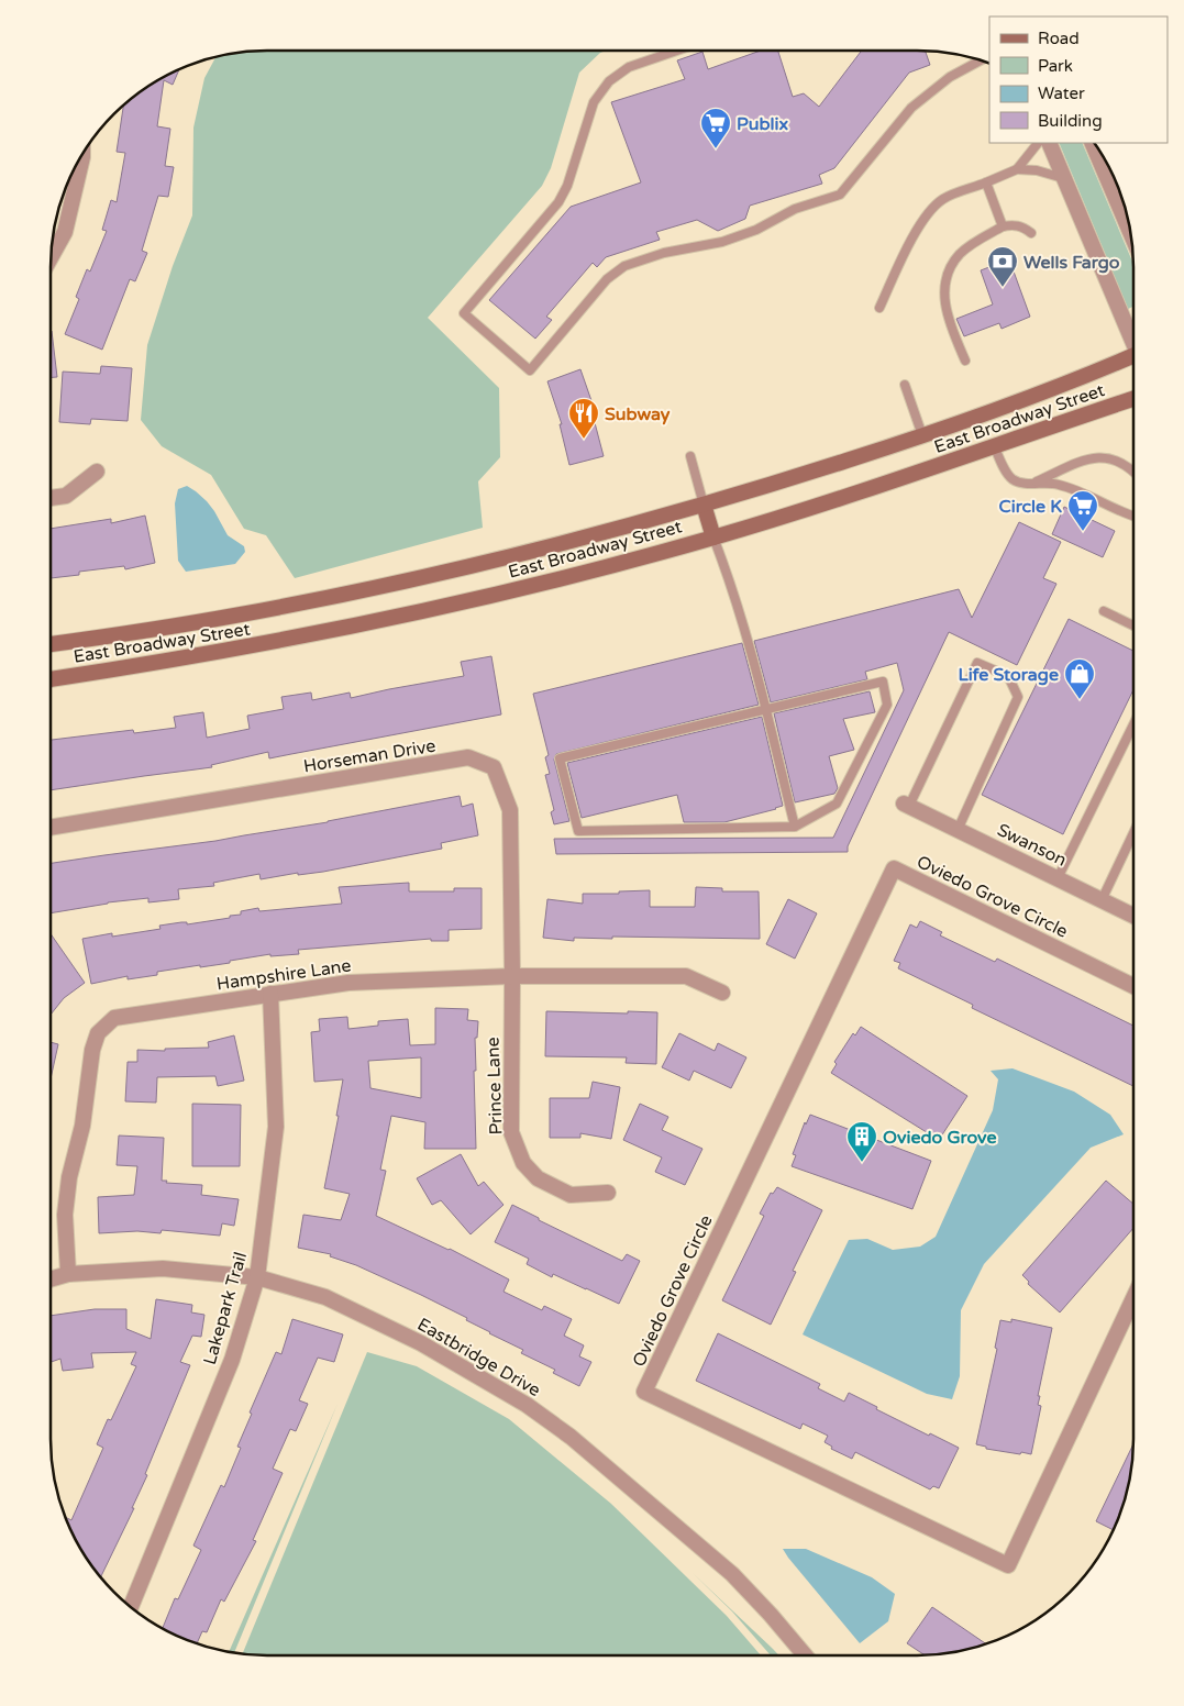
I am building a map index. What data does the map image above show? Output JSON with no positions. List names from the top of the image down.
{
  "streets": {
    "main road": ["East Broadway Street"],
    "street": [
      "Horseman Drive",
      "Swanson",
      "Oviedo Grove Circle",
      "Hampshire Lane",
      "Prince Lane",
      "Lakepark Trail",
      "Eastbridge Drive"
    ]
  },
  "crossings": [
    ["Horseman Drive", "Hampshire Lane"],
    ["Horseman Drive", "Prince Lane"],
    ["Hampshire Lane", "Prince Lane"],
    ["Hampshire Lane", "Lakepark Trail"],
    ["Hampshire Lane", "Eastbridge Drive"],
    ["Lakepark Trail", "Eastbridge Drive"]
  ],
  "places": {
    "supermarket": ["Publix", "Circle K"],
    "bank": ["Wells Fargo"],
    "restaurant": ["Subway"],
    "shop": ["Life Storage"],
    "building": ["Oviedo Grove"]
  },
  "legend": [
    "Road",
    "Park",
    "Water",
    "Building"
  ]
}
